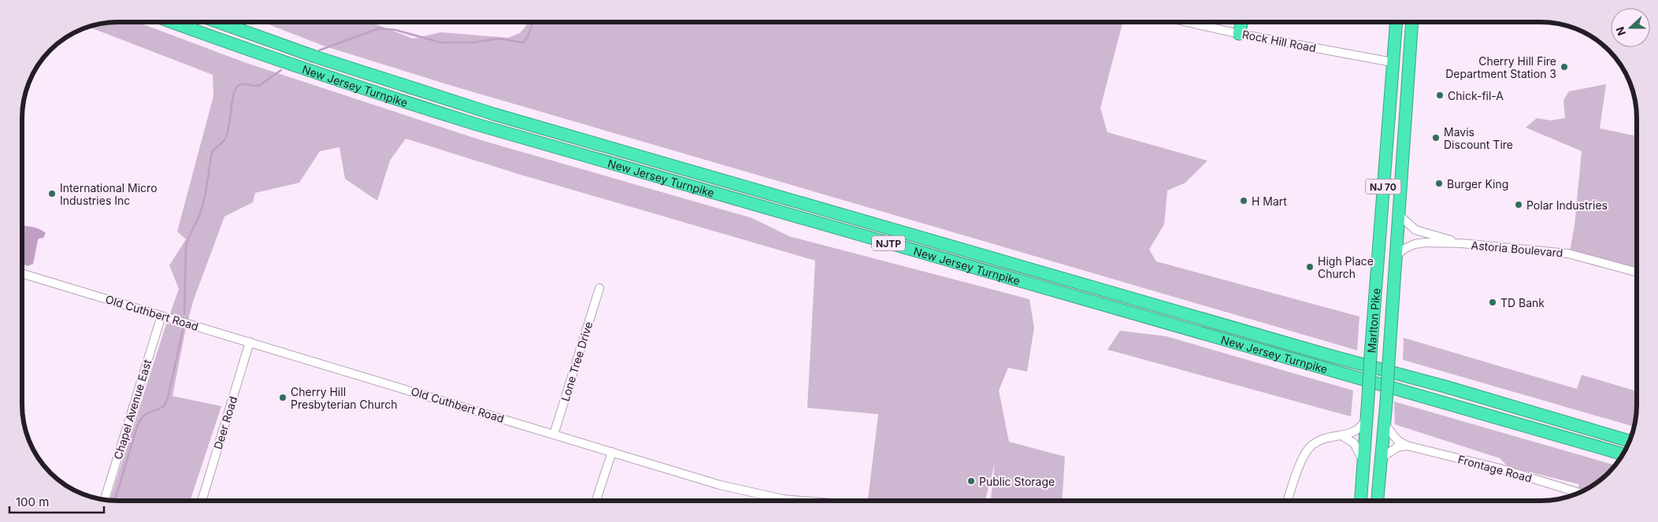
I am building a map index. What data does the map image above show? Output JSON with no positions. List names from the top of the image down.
{
  "streets": {
    "highway": [
      "New Jersey Turnpike",
      "NJ 70",
      "NJTP",
      "Marlton Pike"
    ],
    "street": [
      "Rock Hill Road",
      "Astoria Boulevard",
      "Old Cuthbert Road",
      "Lone Tree Drive",
      "Chapel Avenue East",
      "Deer Road",
      "Frontage Road"
    ]
  },
  "crossings": [
    ["Rock Hill Road", "Marlton Pike"],
    ["Astoria Boulevard", "Marlton Pike"],
    ["Old Cuthbert Road", "Lone Tree Drive"],
    ["Old Cuthbert Road", "Chapel Avenue East"],
    ["Old Cuthbert Road", "Deer Road"],
    ["Marlton Pike", "Frontage Road"]
  ],
  "places": [
    "Cherry Hill Fire Department Station 3",
    "Chick-fil-A",
    "Mavis Discount Tire",
    "Burger King",
    "International Micro Industries Inc",
    "H Mart",
    "Polar Industries",
    "High Place Church",
    "TD Bank",
    "Cherry Hill Presbyterian Church",
    "Public Storage"
  ],
  "scale_bar": "100 m",
  "north": "left"
}
